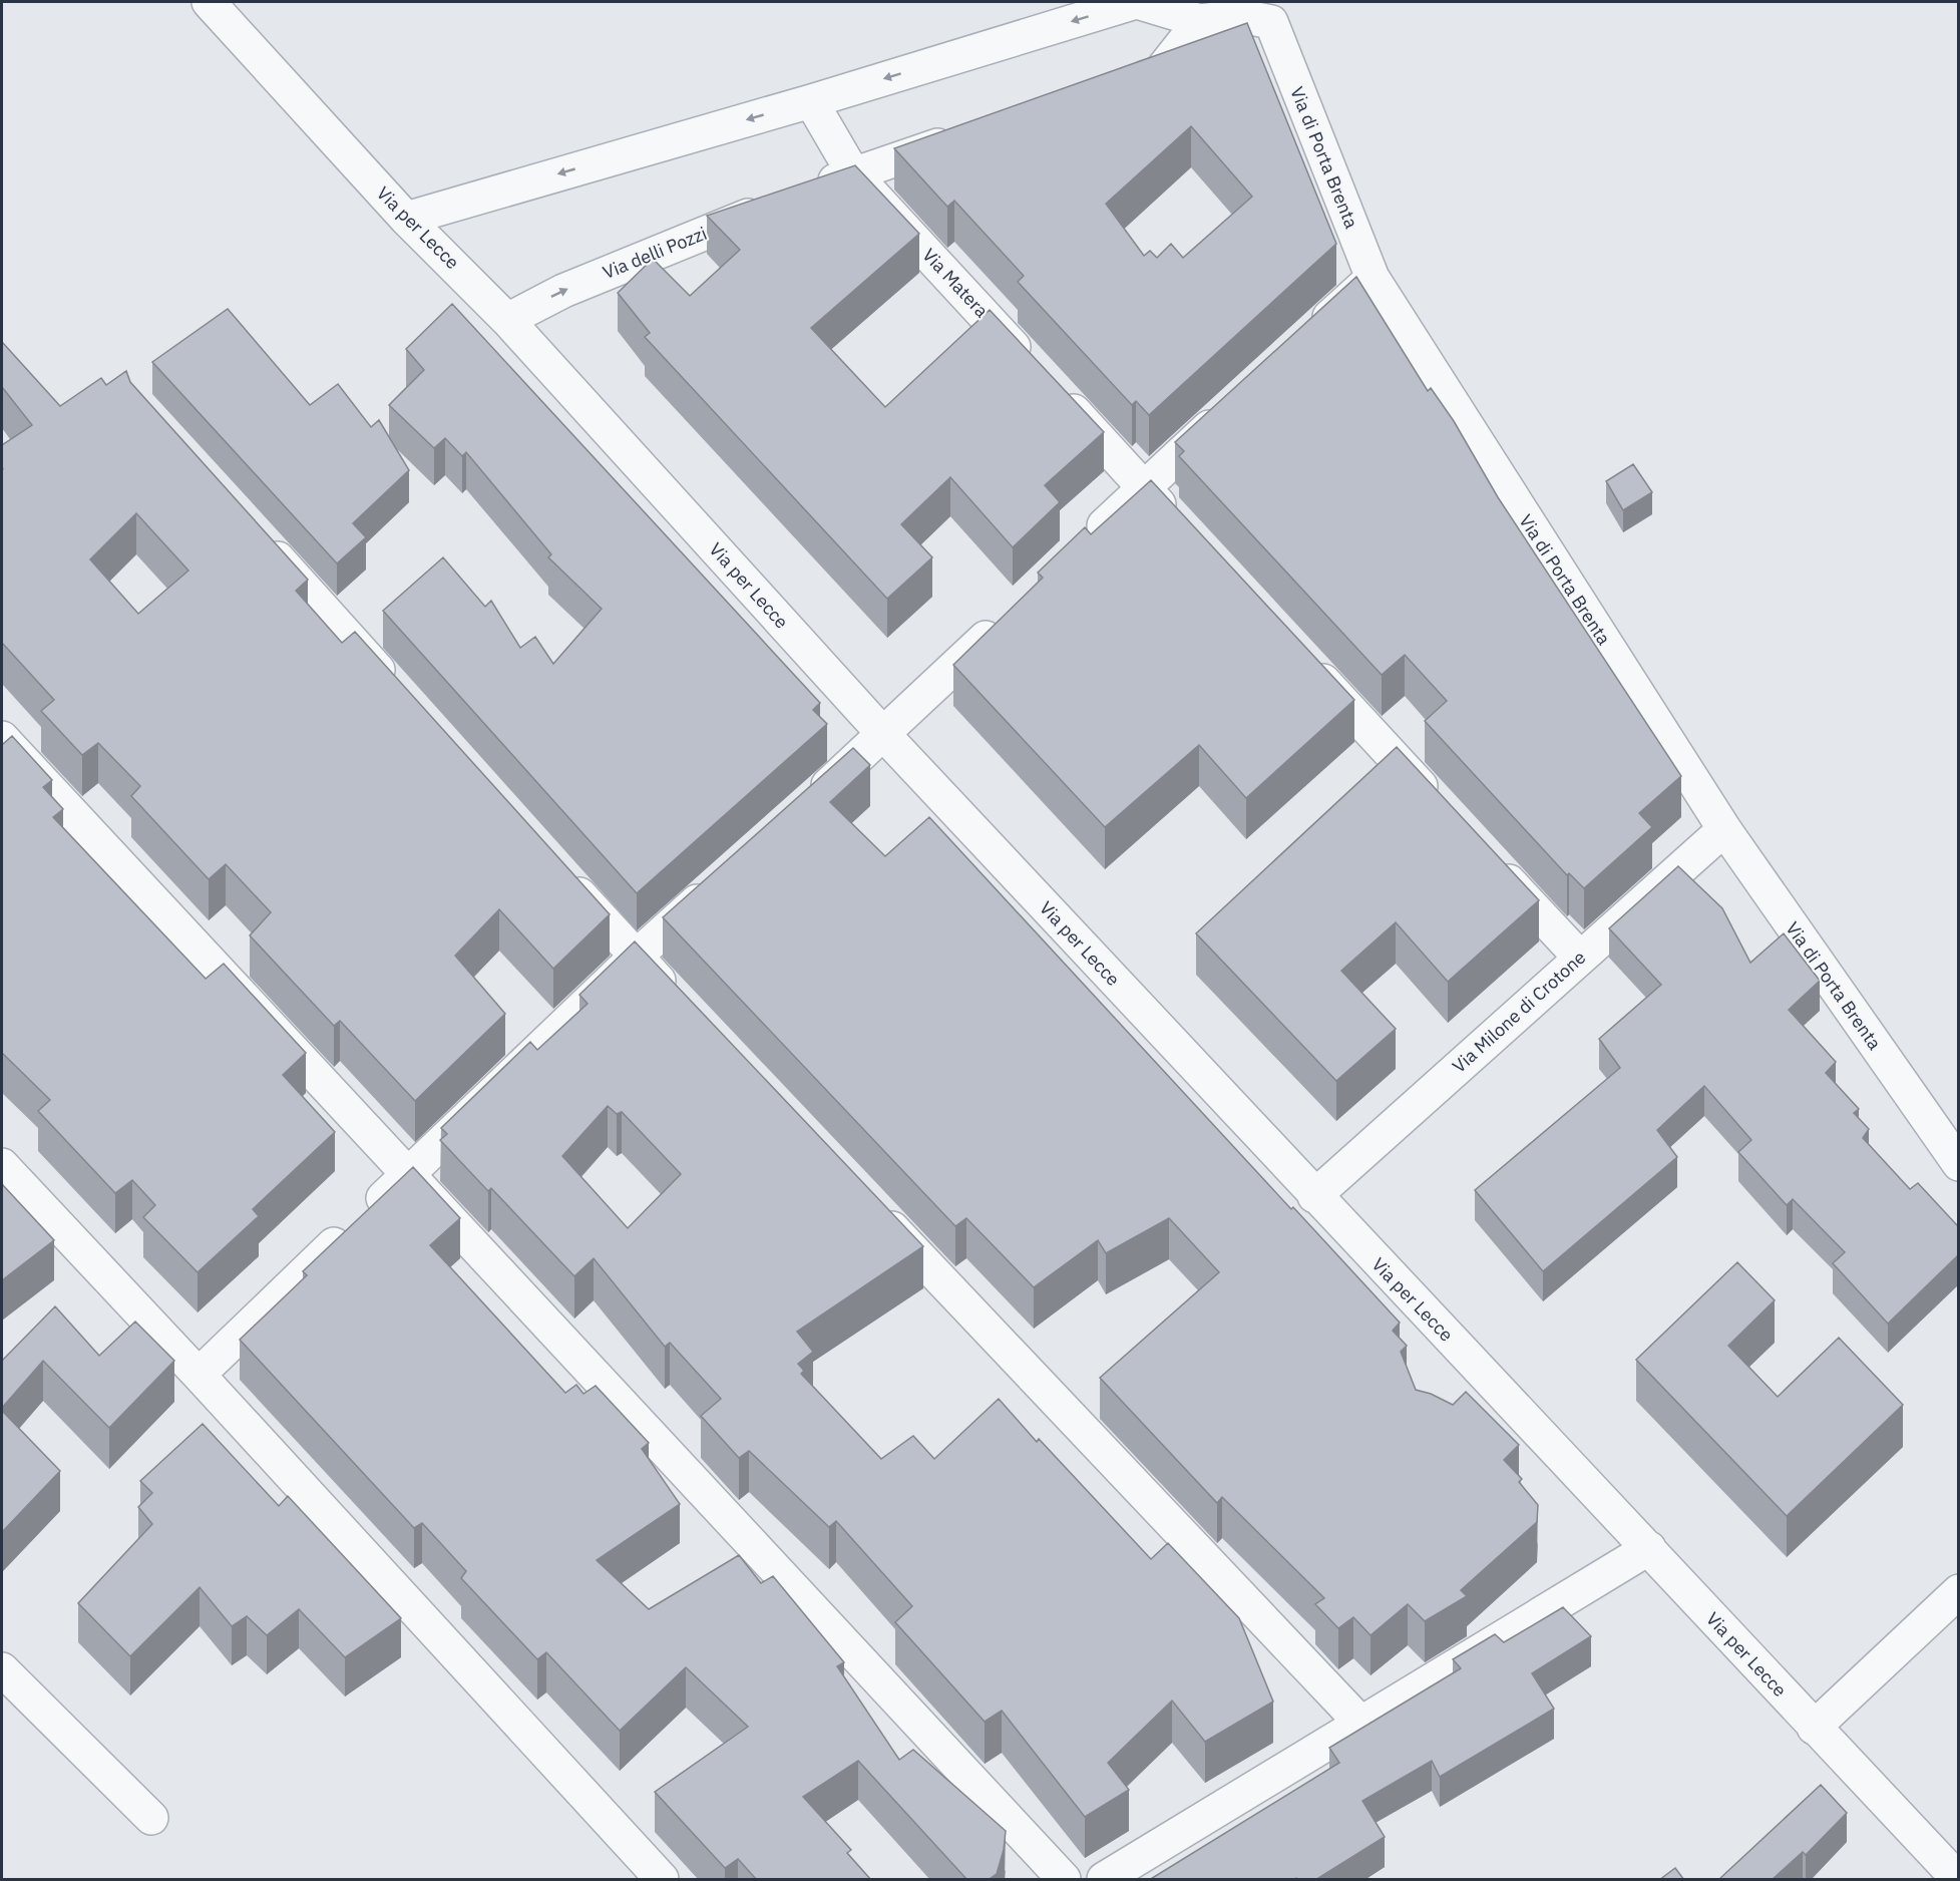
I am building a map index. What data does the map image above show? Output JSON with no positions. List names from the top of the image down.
{
  "streets": {
    "street": [
      "Via di Porta Brenta",
      "Via per Lecce",
      "Via delli Pozzi",
      "Via Matera",
      "Via Milone di Crotone"
    ]
  },
  "crossings": [
    ["Via di Porta Brenta", "Via Milone di Crotone"],
    ["Via per Lecce", "Via delli Pozzi"],
    ["Via per Lecce", "Via Milone di Crotone"]
  ]
}
